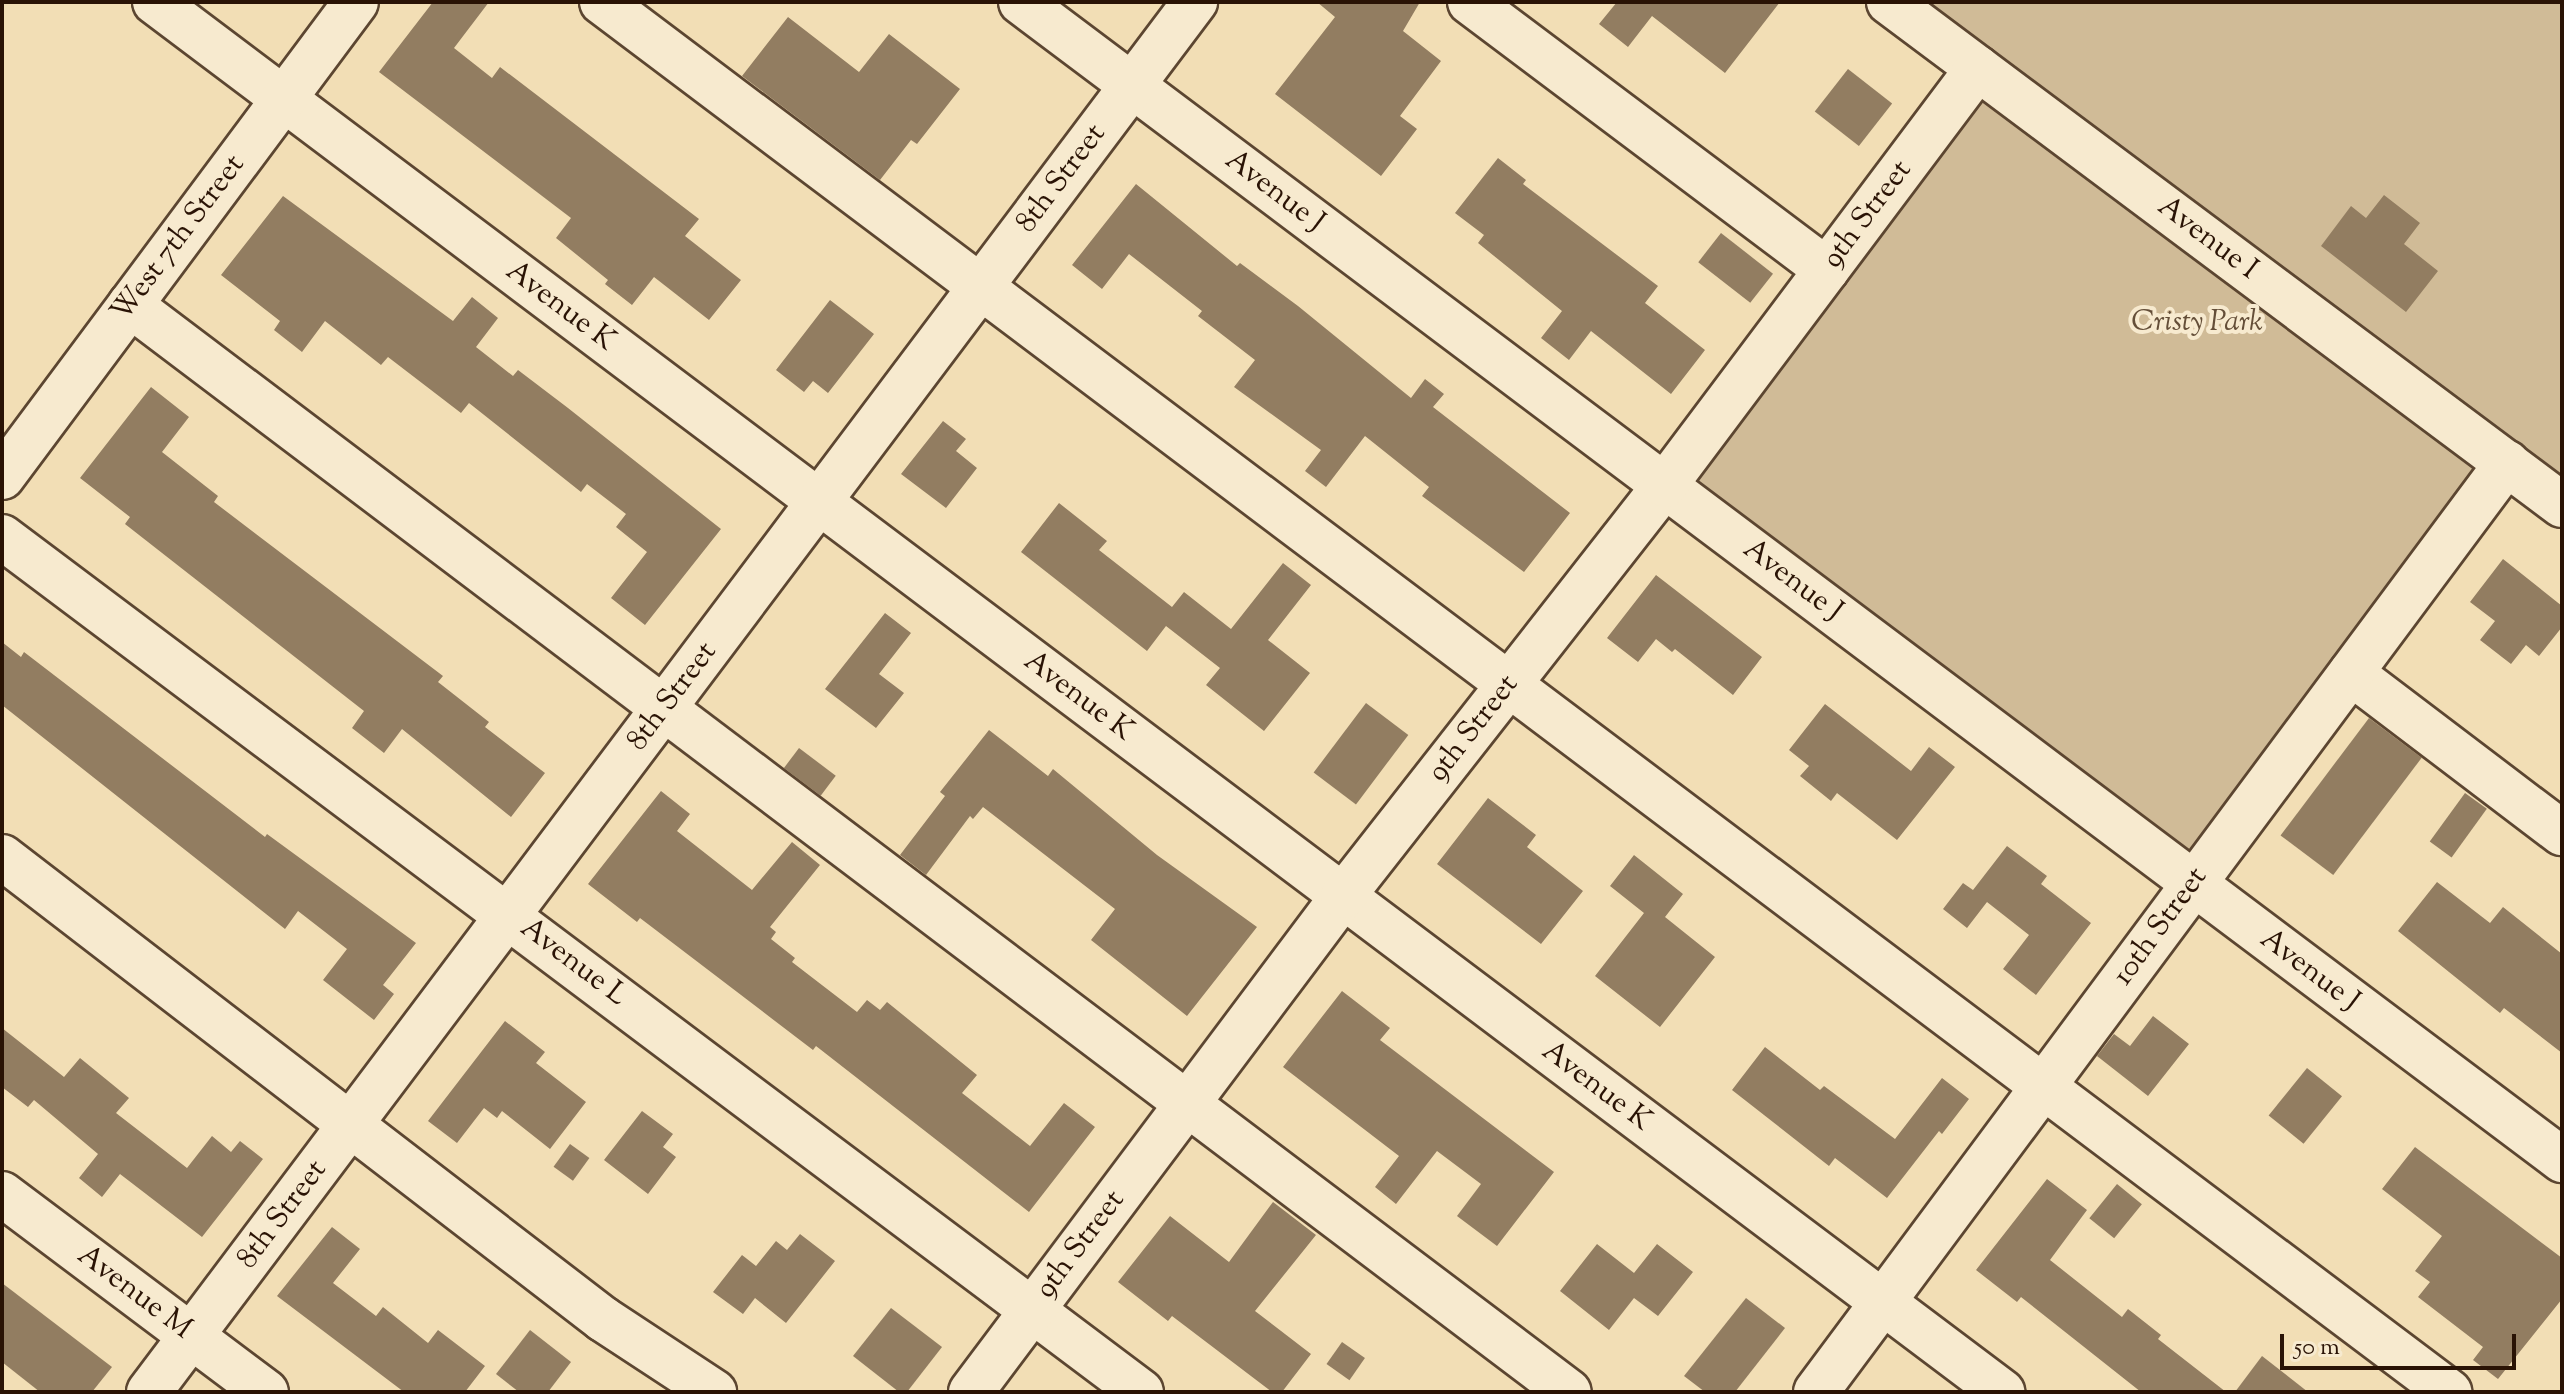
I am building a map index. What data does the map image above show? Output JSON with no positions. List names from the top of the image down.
{
  "streets": {
    "street": [
      "8th Street",
      "Avenue J",
      "9th Street",
      "West 7th Street",
      "Avenue I",
      "Avenue K",
      "10th Street",
      "Avenue L",
      "Avenue M"
    ]
  },
  "crossings": [
    ["8th Street", "Avenue J"],
    ["8th Street", "Avenue K"],
    ["8th Street", "Avenue L"],
    ["8th Street", "Avenue M"],
    ["Avenue J", "9th Street"],
    ["Avenue J", "10th Street"],
    ["9th Street", "Avenue I"],
    ["9th Street", "Avenue K"],
    ["9th Street", "Avenue L"],
    ["West 7th Street", "Avenue K"],
    ["Avenue I", "10th Street"],
    ["Avenue K", "10th Street"]
  ],
  "parks": ["Cristy Park"],
  "scale_bar": "50 m"
}
